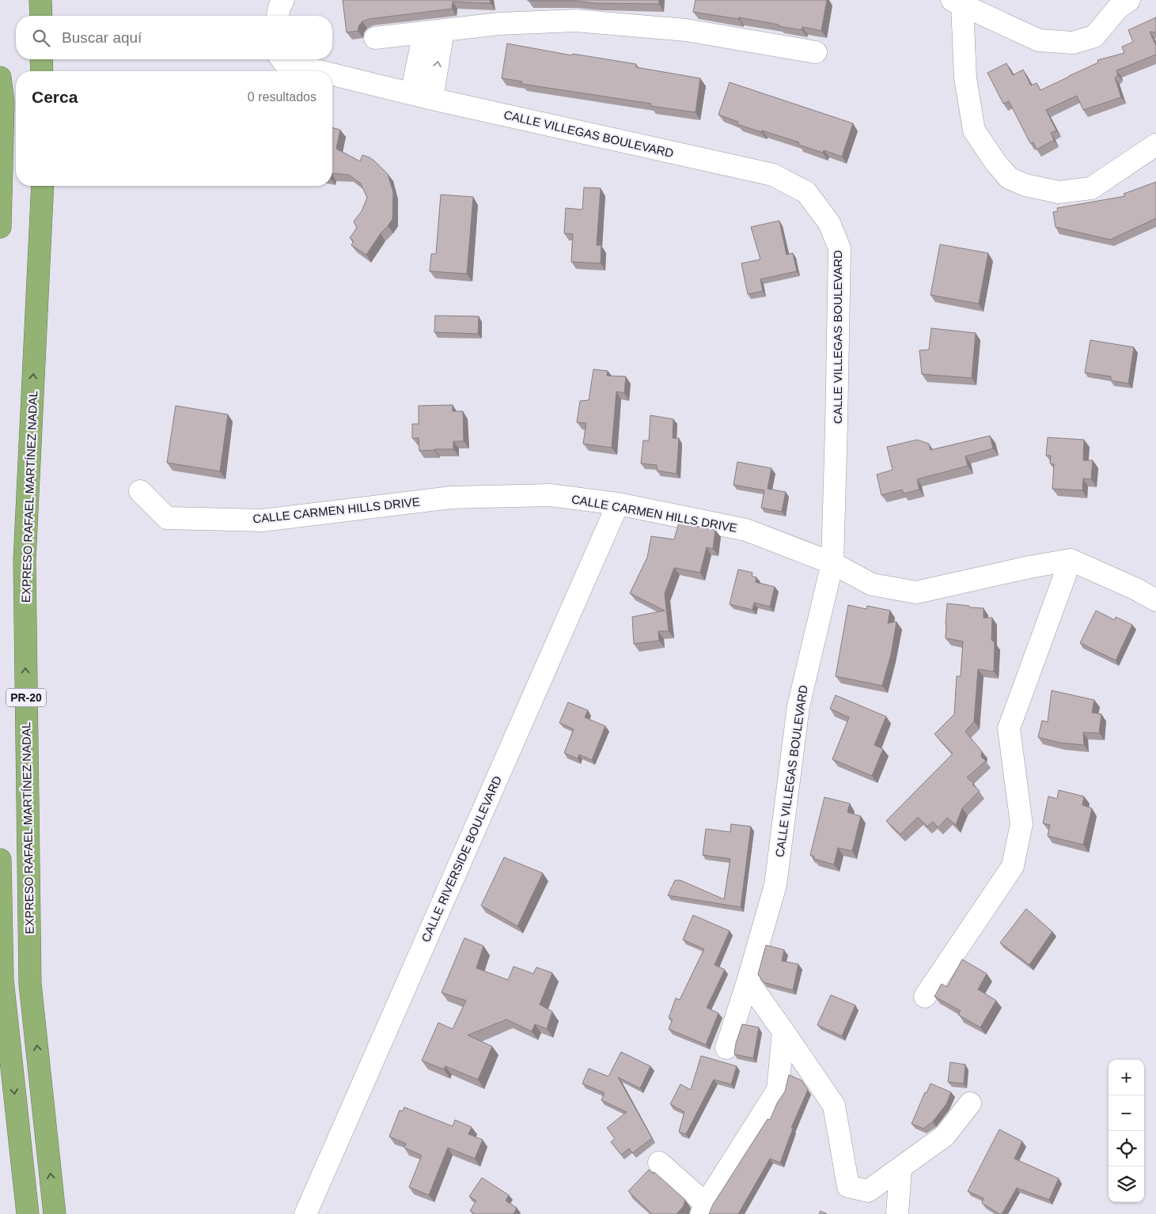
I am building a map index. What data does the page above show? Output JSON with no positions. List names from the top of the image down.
{
  "streets": {
    "highway": ["EXPRESO RAFAEL MARTÍNEZ NADAL", "PR-20"],
    "street": ["CALLE VILLEGAS BOULEVARD", "CALLE CARMEN HILLS DRIVE", "CALLE RIVERSIDE BOULEVARD"]
  },
  "crossings": [
    ["CALLE VILLEGAS BOULEVARD", "CALLE CARMEN HILLS DRIVE"],
    ["CALLE CARMEN HILLS DRIVE", "CALLE RIVERSIDE BOULEVARD"]
  ],
  "page": {
    "search": "Buscar aquí",
    "heading": ["Cerca", "0 resultados"],
    "map_buttons": ["+", "−"]
  }
}
